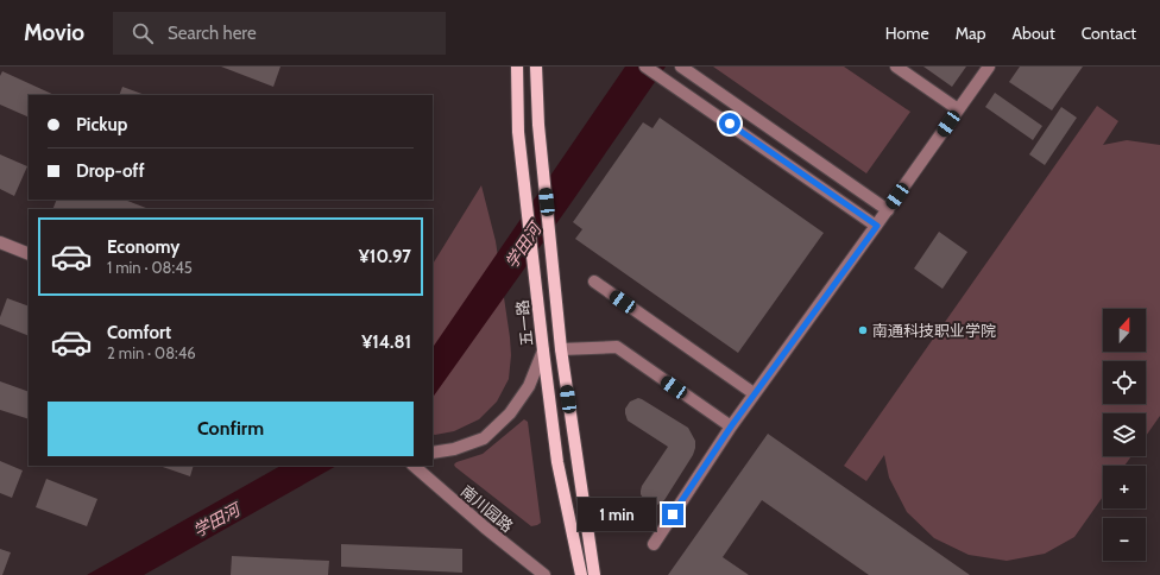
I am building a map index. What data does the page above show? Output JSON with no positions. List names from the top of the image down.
{
  "streets": {
    "main road": ["五一路"],
    "street": ["南川园路"]
  },
  "water": ["学田河"],
  "places": ["南通科技职业学院"],
  "north": "top",
  "page": {
    "header": "Movio",
    "search": "Search here",
    "nav": [
      "Home",
      "Map",
      "About",
      "Contact"
    ],
    "banner": ["Pickup", "Drop-off"],
    "list": [
      {
        "name": "Economy",
        "note": "1 min · 08:45",
        "value": "¥10.97"
      },
      {
        "name": "Comfort",
        "note": "2 min · 08:46",
        "value": "¥14.81"
      }
    ],
    "map_buttons": ["+", "−"],
    "buttons": "Confirm",
    "bubble": "1 min"
  }
}
